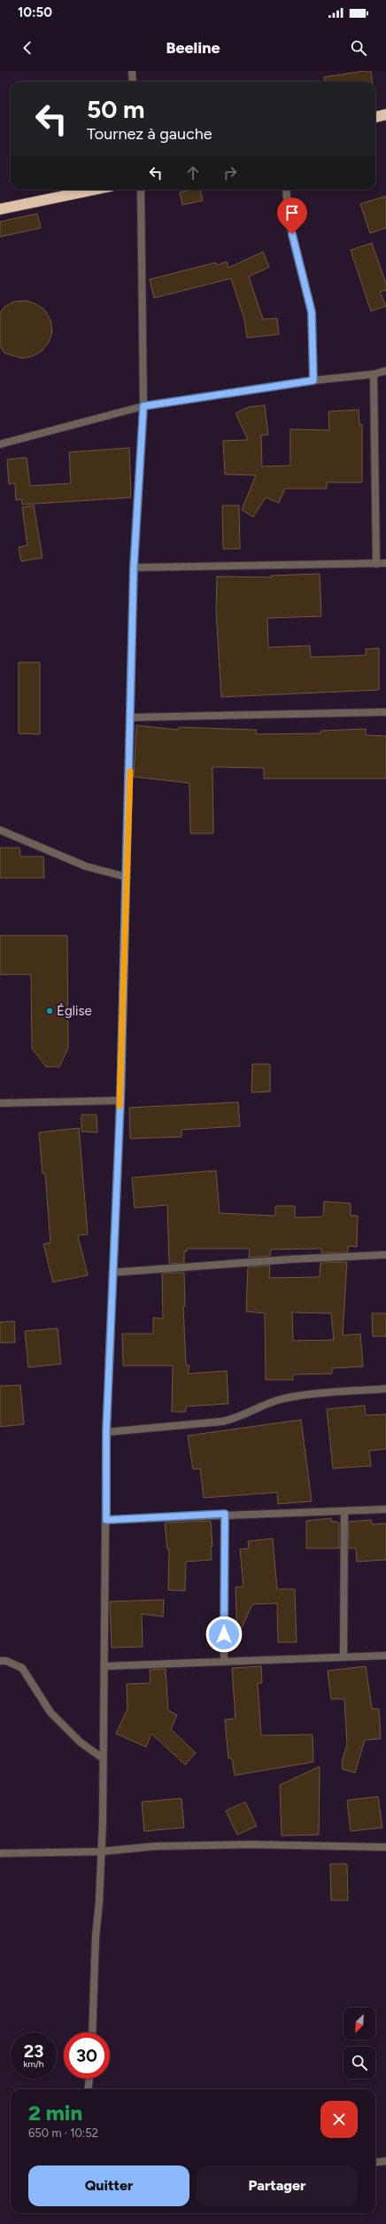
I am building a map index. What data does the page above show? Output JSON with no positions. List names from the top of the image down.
{
  "places": ["Église"],
  "north": "bottom left",
  "page": {
    "status": "10:50",
    "header": "Beeline",
    "turn": ["50 m", "Tournez à gauche"],
    "speed": "23 km/h",
    "limit": "30",
    "heading": ["2 min", "650 m · 10:52"],
    "buttons": ["Quitter", "Partager"]
  }
}
